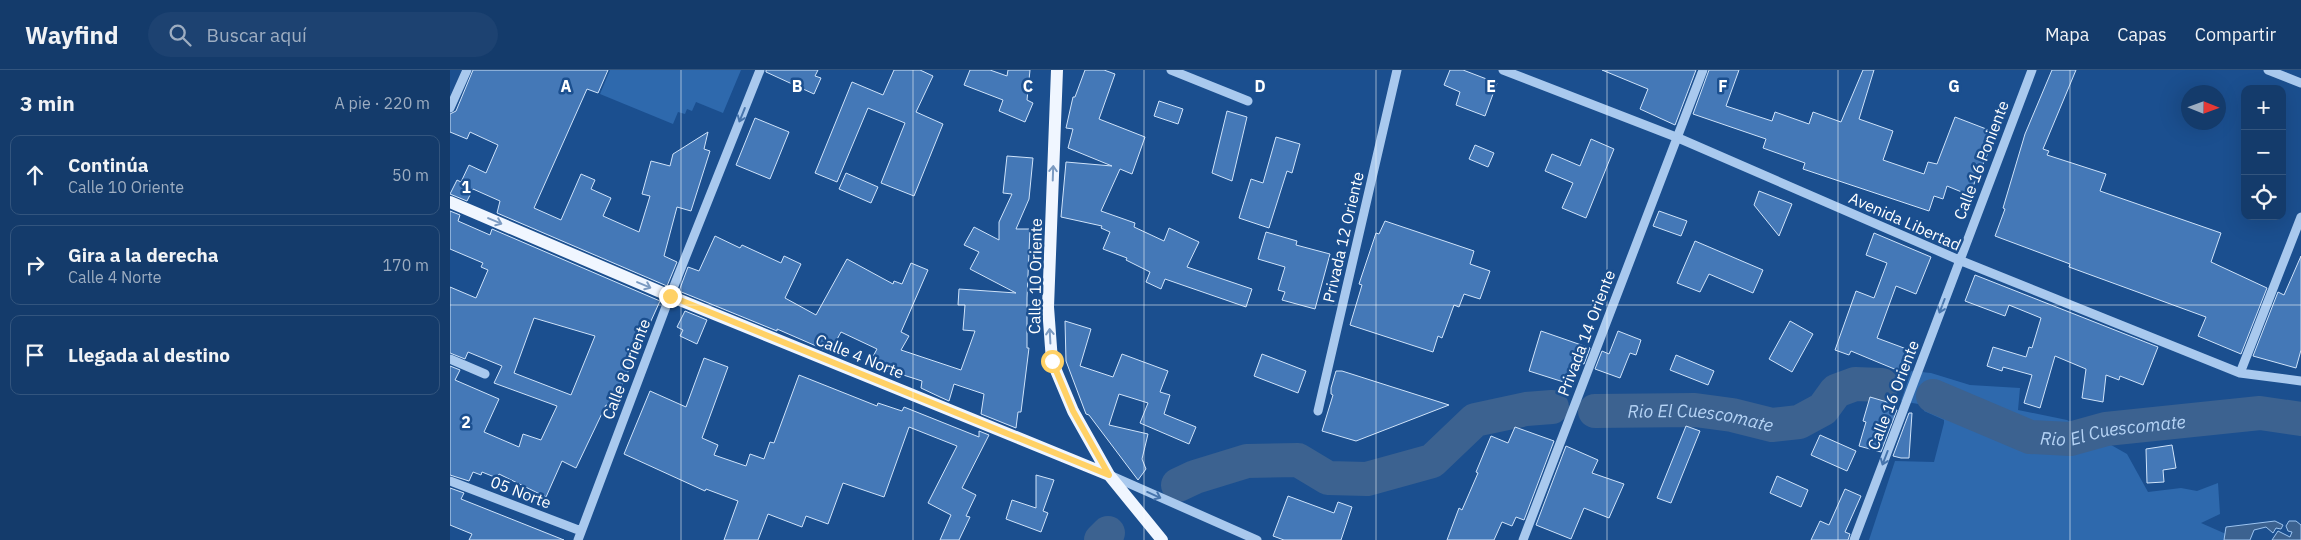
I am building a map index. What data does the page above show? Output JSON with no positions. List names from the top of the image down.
{
  "streets": {
    "main road": ["Calle 10 Oriente", "Calle 4 Norte"],
    "street": [
      "Calle 16 Poniente",
      "Avenida Libertad",
      "Privada 12 Oriente",
      "Privada 14 Oriente",
      "Calle 8 Oriente",
      "Calle 16 Oriente",
      "05 Norte"
    ]
  },
  "crossings": [
    ["Calle 16 Poniente", "Avenida Libertad"],
    ["Calle 16 Poniente", "Calle 16 Oriente"],
    ["Avenida Libertad", "Privada 14 Oriente"],
    ["Avenida Libertad", "Calle 16 Oriente"],
    ["Calle 10 Oriente", "Calle 4 Norte"],
    ["Calle 4 Norte", "Calle 8 Oriente"],
    ["Calle 8 Oriente", "05 Norte"]
  ],
  "one_way": [
    "Calle 10 Oriente",
    "Calle 4 Norte",
    "Calle 8 Oriente",
    "Calle 16 Oriente"
  ],
  "water": ["Rio El Cuescomate"],
  "north": "right",
  "page": {
    "header": "Wayfind",
    "search": "Buscar aquí",
    "nav": ["Mapa", "Capas", "Compartir"],
    "heading": ["3 min", "A pie · 220 m"],
    "map_buttons": ["+", "−"],
    "list": [
      ["Continúa", "Calle 10 Oriente", "50 m"],
      ["Gira a la derecha", "Calle 4 Norte", "170 m"],
      "Llegada al destino"
    ]
  },
  "grid": {
    "columns": [
      "A",
      "B",
      "C",
      "D",
      "E",
      "F",
      "G"
    ],
    "rows": ["1", "2"]
  }
}
